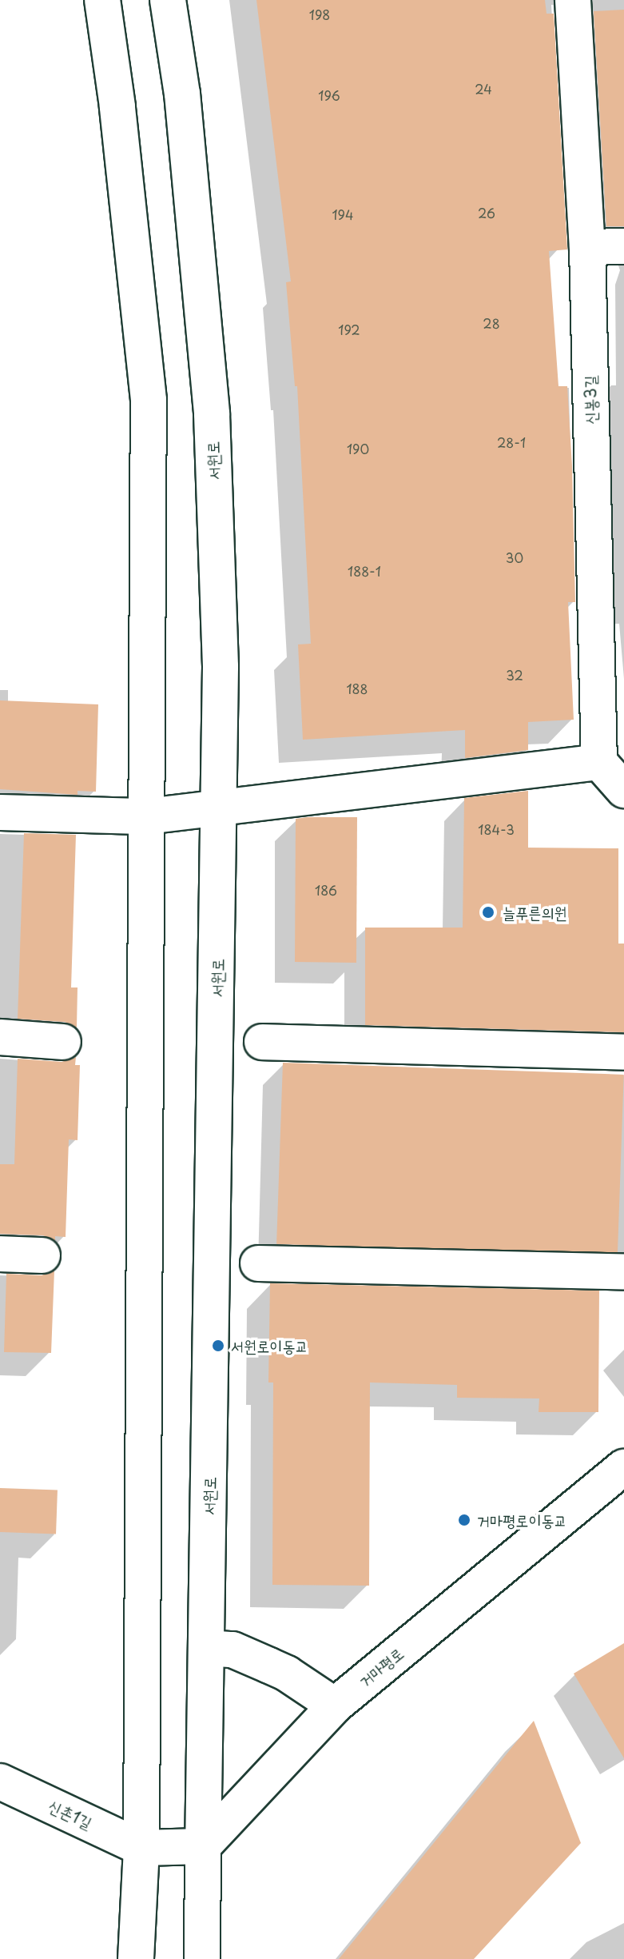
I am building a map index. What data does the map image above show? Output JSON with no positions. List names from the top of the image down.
{
  "streets": {
    "street": [
      "신봉3길",
      "서원로",
      "거마평로",
      "신촌1길"
    ]
  },
  "crossings": [
    ["서원로", "거마평로"]
  ],
  "places": ["늘푸른의원", "서원로이동교", "거마평로이동교"],
  "house_numbers": [
    "198",
    "24",
    "196",
    "26",
    "194",
    "28",
    "192",
    "28-1",
    "190",
    "30",
    "188-1",
    "32",
    "188",
    "184-3",
    "186"
  ]
}
